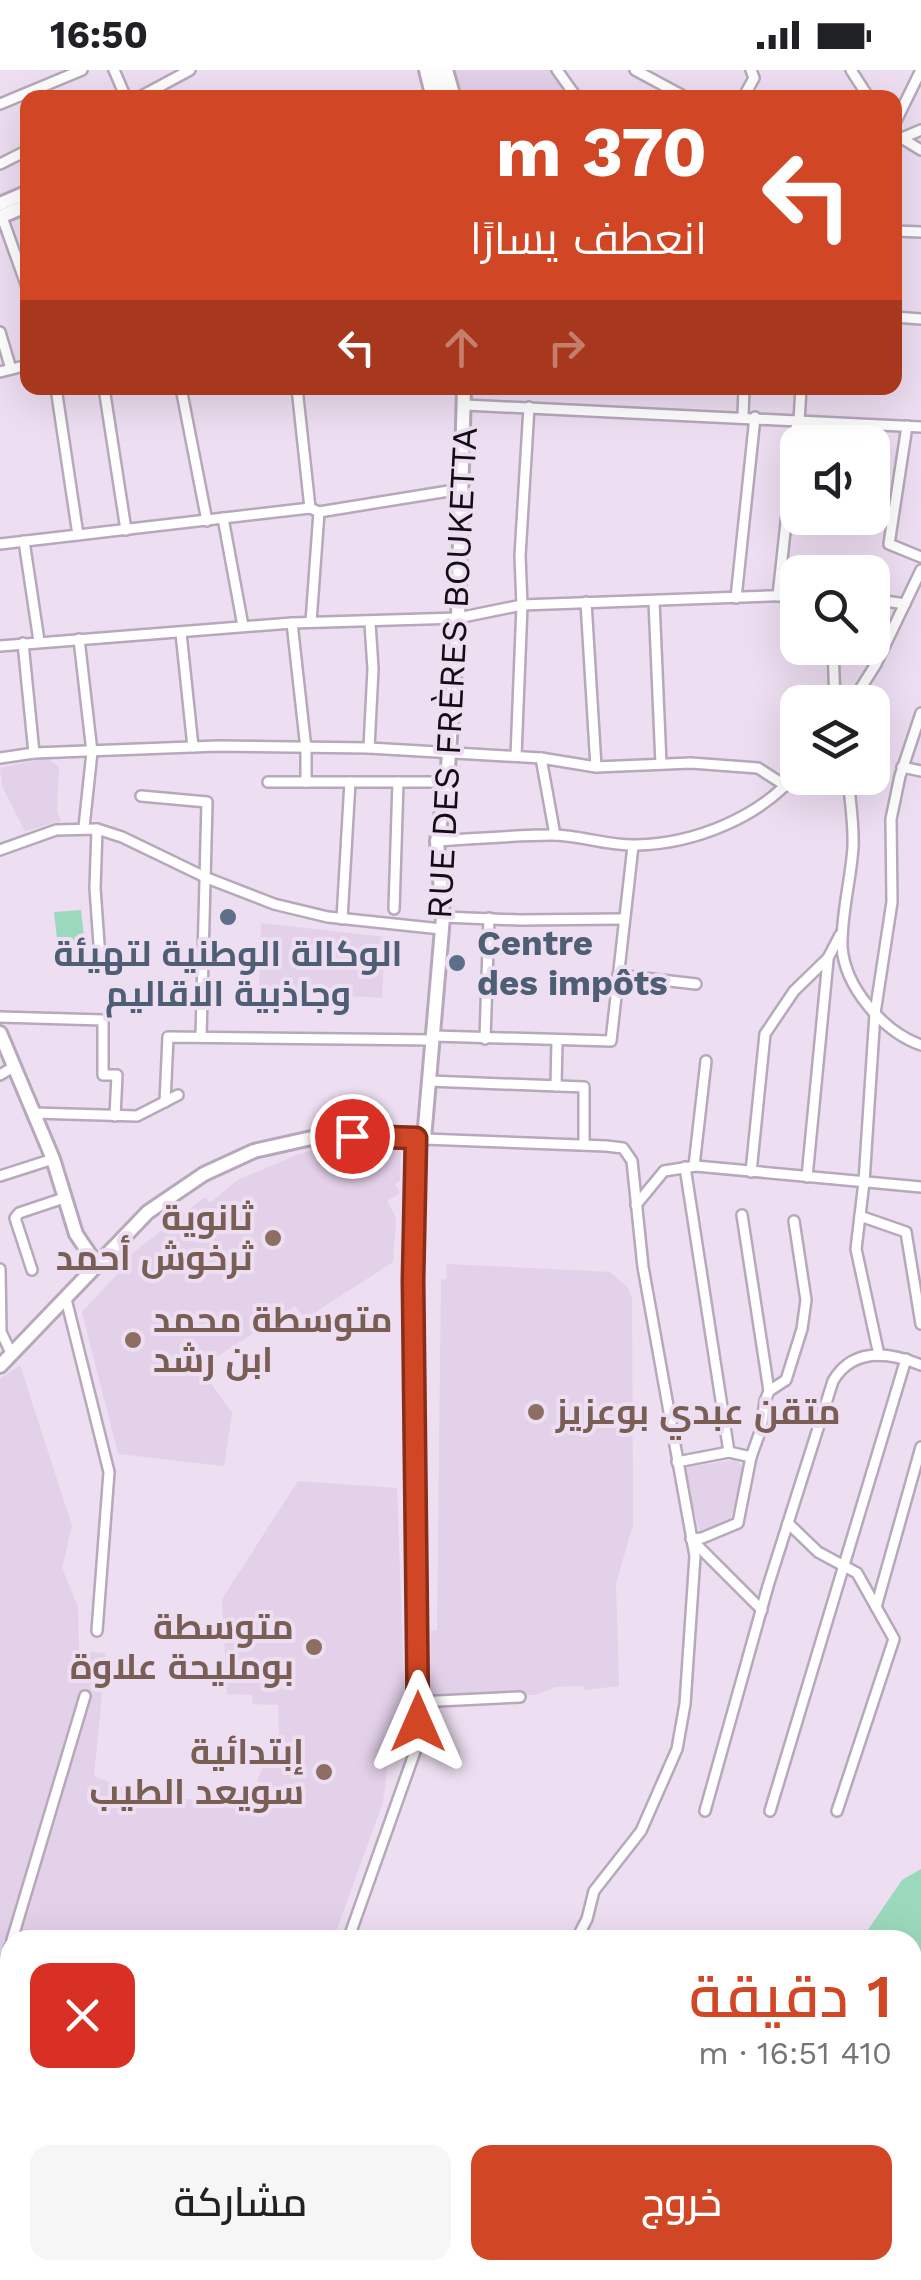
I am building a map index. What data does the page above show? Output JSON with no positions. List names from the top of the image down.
{
  "streets": {
    "main road": ["RUE DES FRÈRES BOUKETTA"]
  },
  "places": [
    "الوكالة الوطنية لتهيئة وجاذبية الاقاليم",
    "Centre des impôts",
    "ثانوية ثرخوش أحمد",
    "متوسطة محمد ابن رشد",
    "متقن عبدي بوعزيز",
    "متوسطة بومليحة علاوة",
    "إبتدائية سويعد الطيب"
  ],
  "page": {
    "status": "16:50",
    "turn": ["370 m", "انعطف يسارًا"],
    "heading": ["1 دقيقة", "410 m · 16:51"],
    "buttons": ["خروج", "مشاركة"]
  }
}
